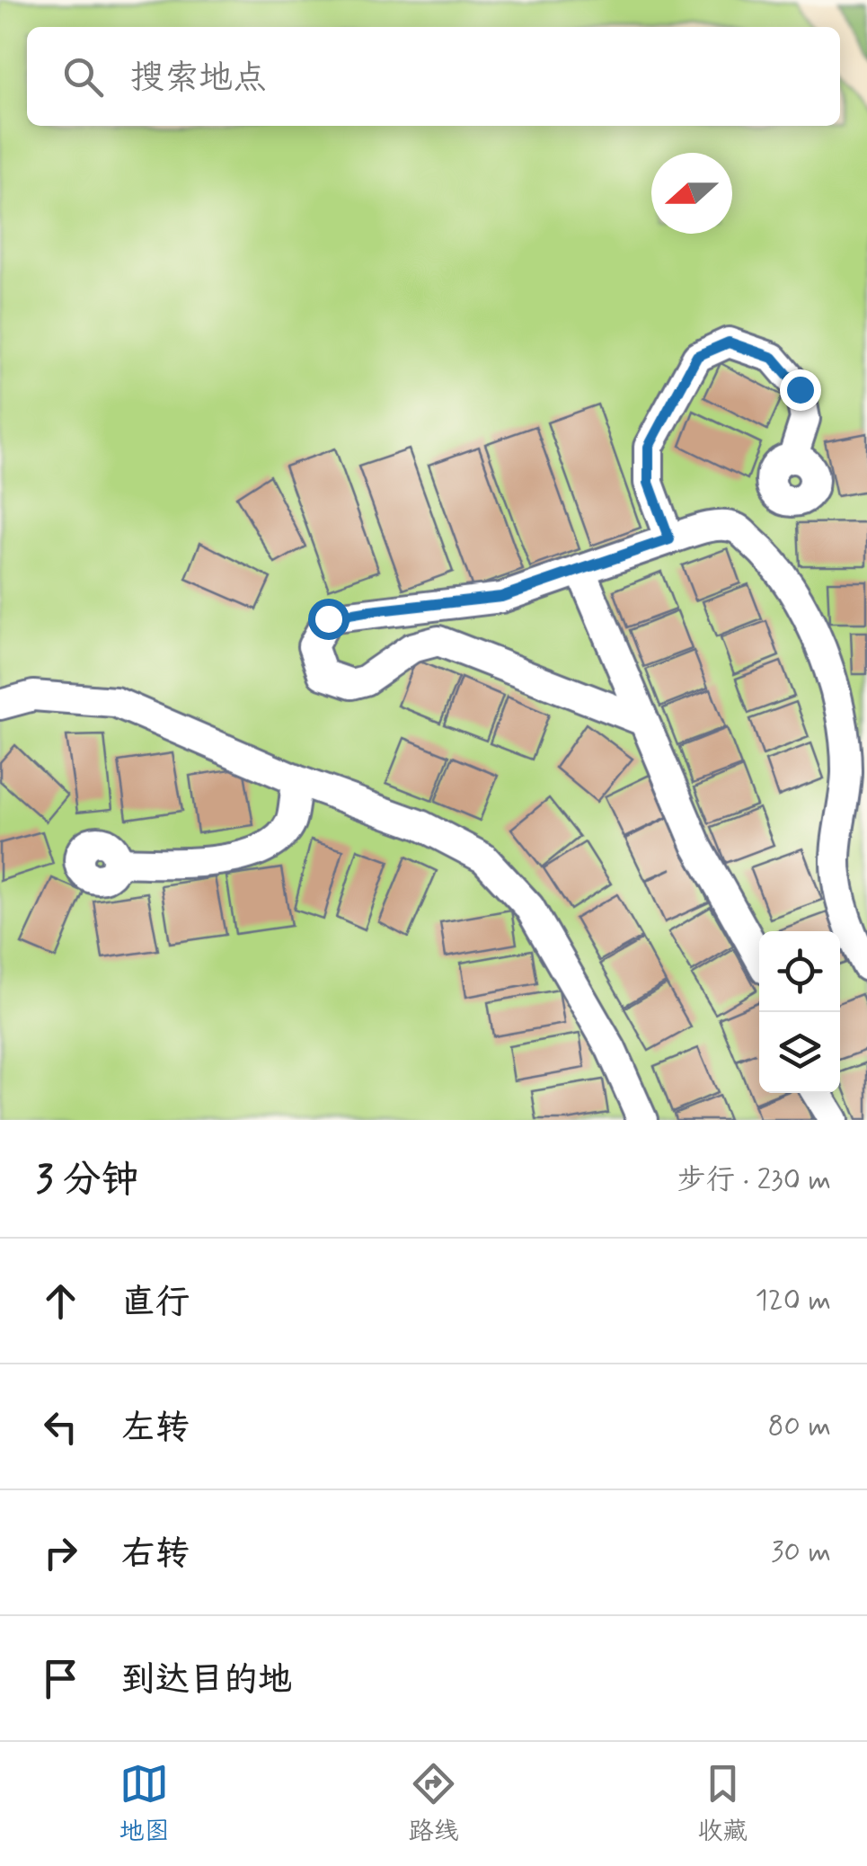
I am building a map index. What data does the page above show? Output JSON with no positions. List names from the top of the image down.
{
  "north": "left",
  "page": {
    "search": "搜索地点",
    "heading": ["3 分钟", "步行 · 230 m"],
    "list": [
      ["直行", "120 m"],
      ["左转", "80 m"],
      ["右转", "30 m"],
      "到达目的地"
    ],
    "nav": ["地图", "路线", "收藏"]
  }
}
